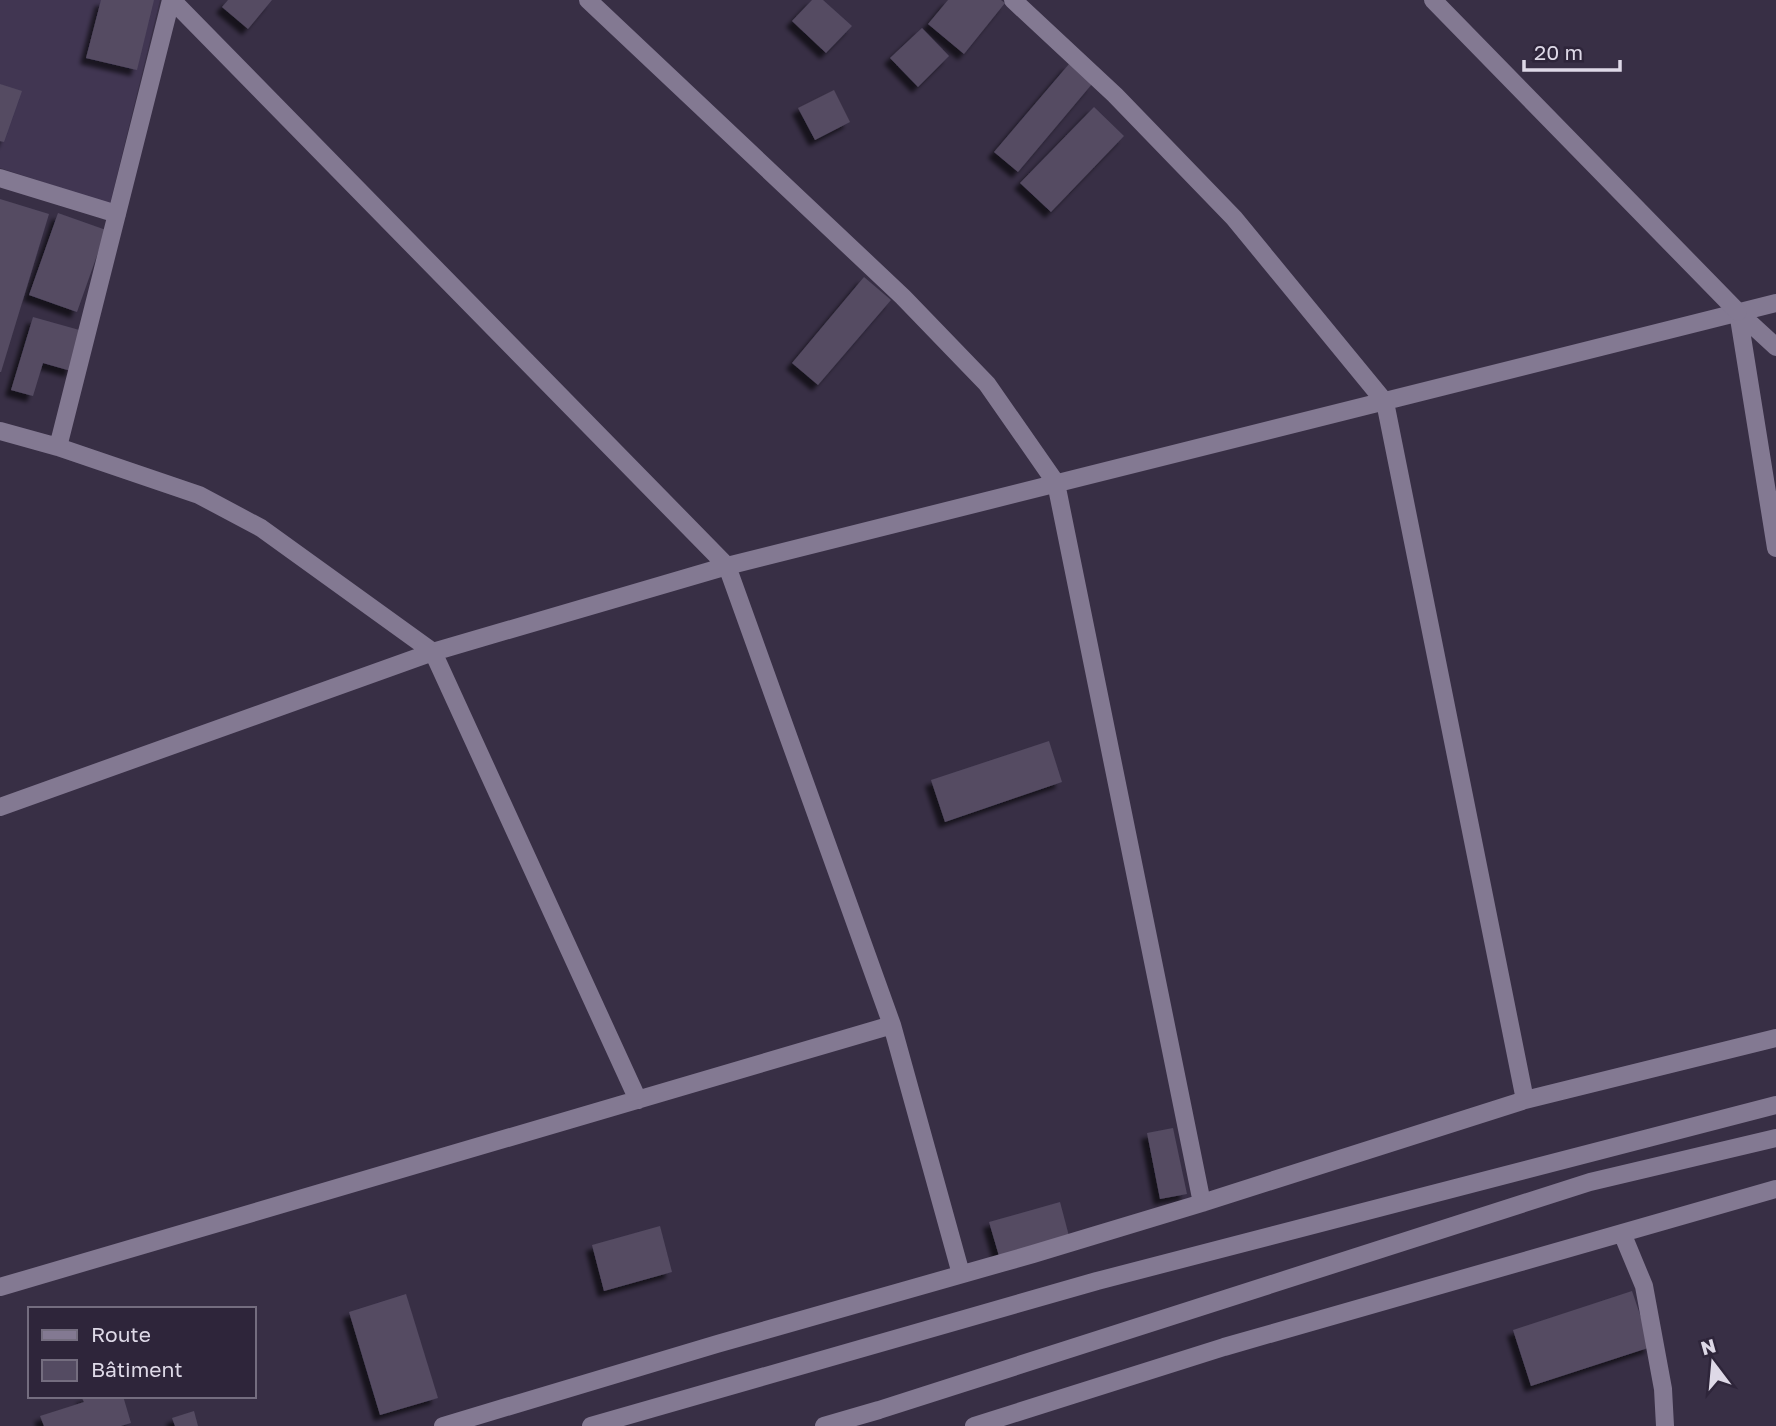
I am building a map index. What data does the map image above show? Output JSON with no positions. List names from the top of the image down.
{
  "legend": ["Route", "Bâtiment"],
  "scale_bar": "20 m",
  "north": "top"
}
